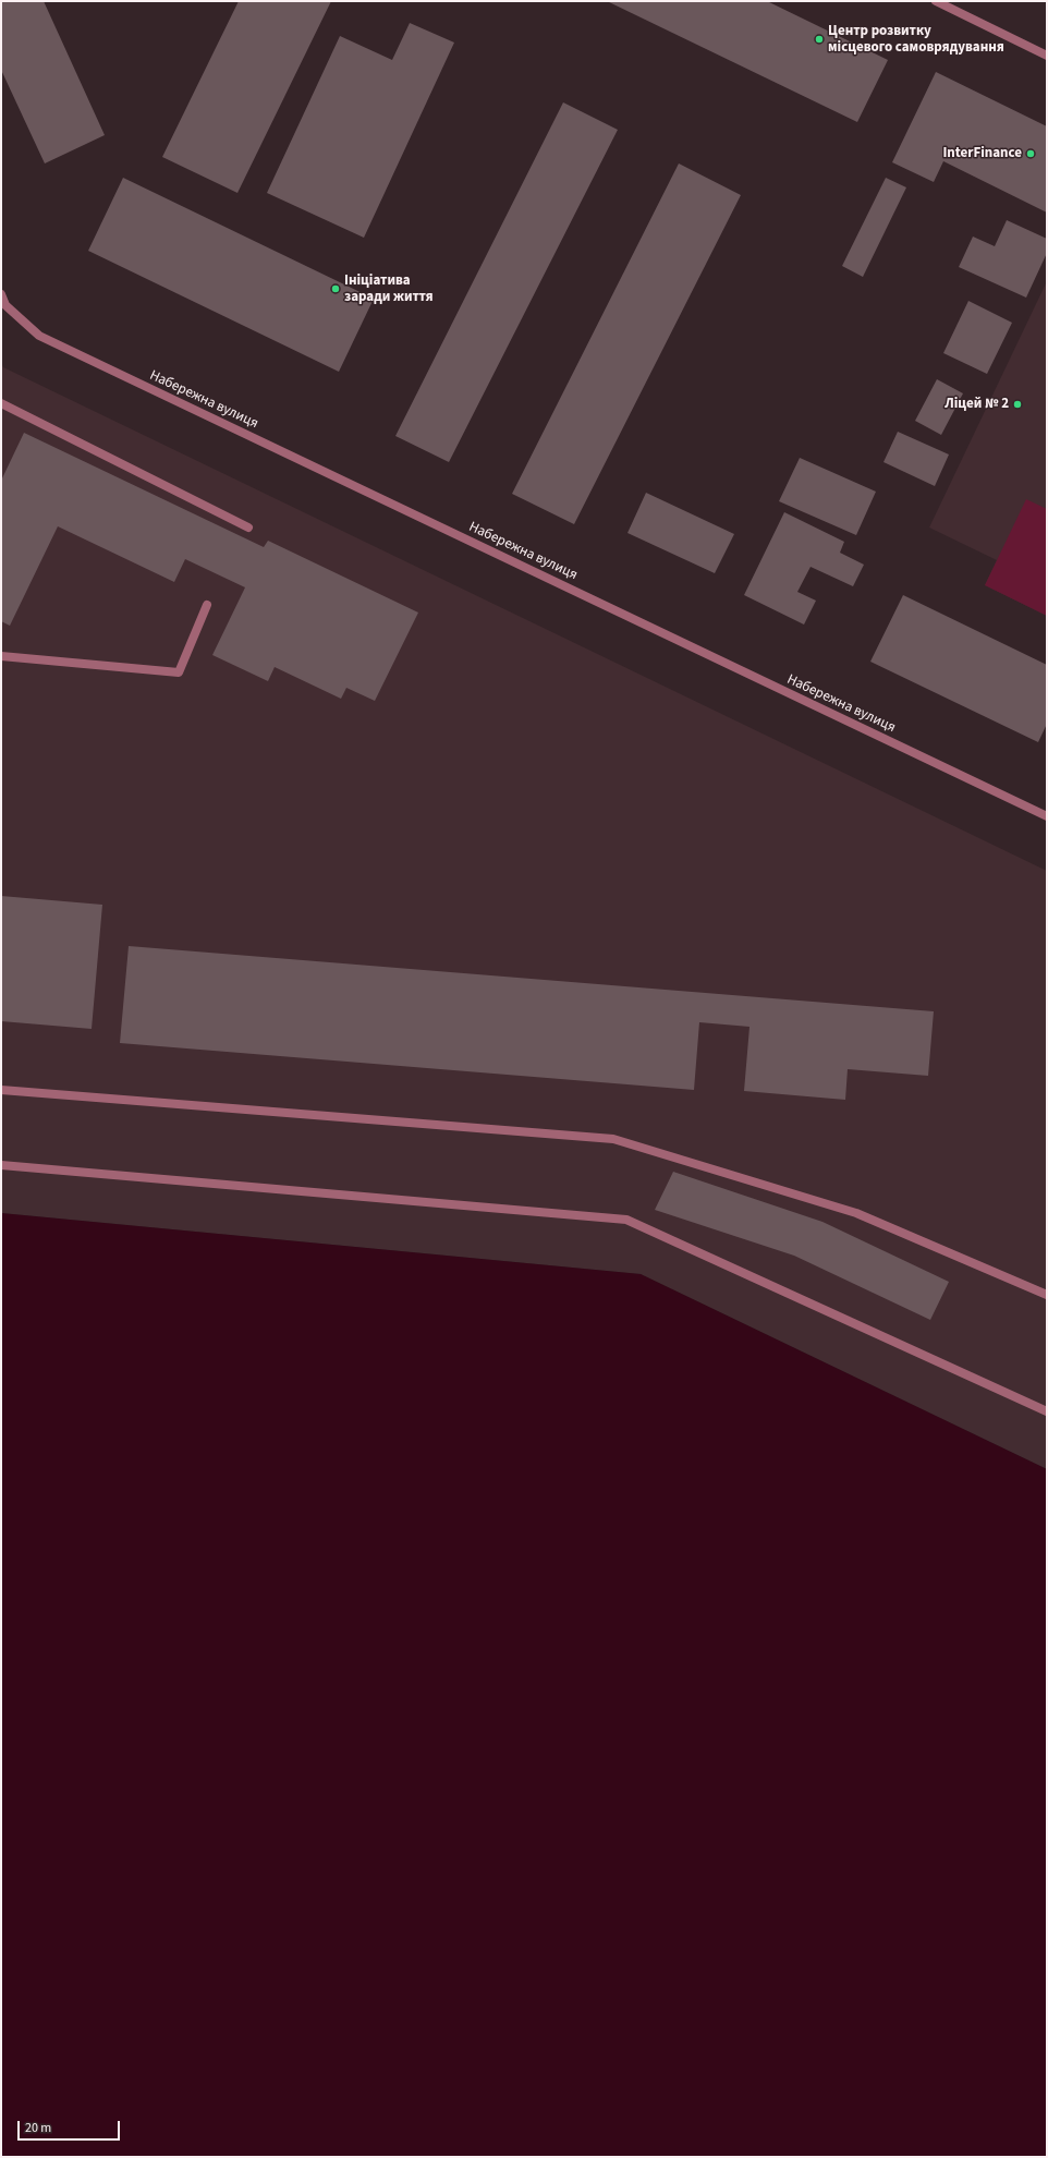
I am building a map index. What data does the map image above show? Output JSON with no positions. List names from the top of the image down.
{
  "streets": {
    "street": ["Набережна вулиця"]
  },
  "places": [
    "Центр розвитку місцевого самоврядування",
    "InterFinance",
    "Ініціатива заради життя",
    "Ліцей № 2"
  ],
  "scale_bar": "20 m"
}
